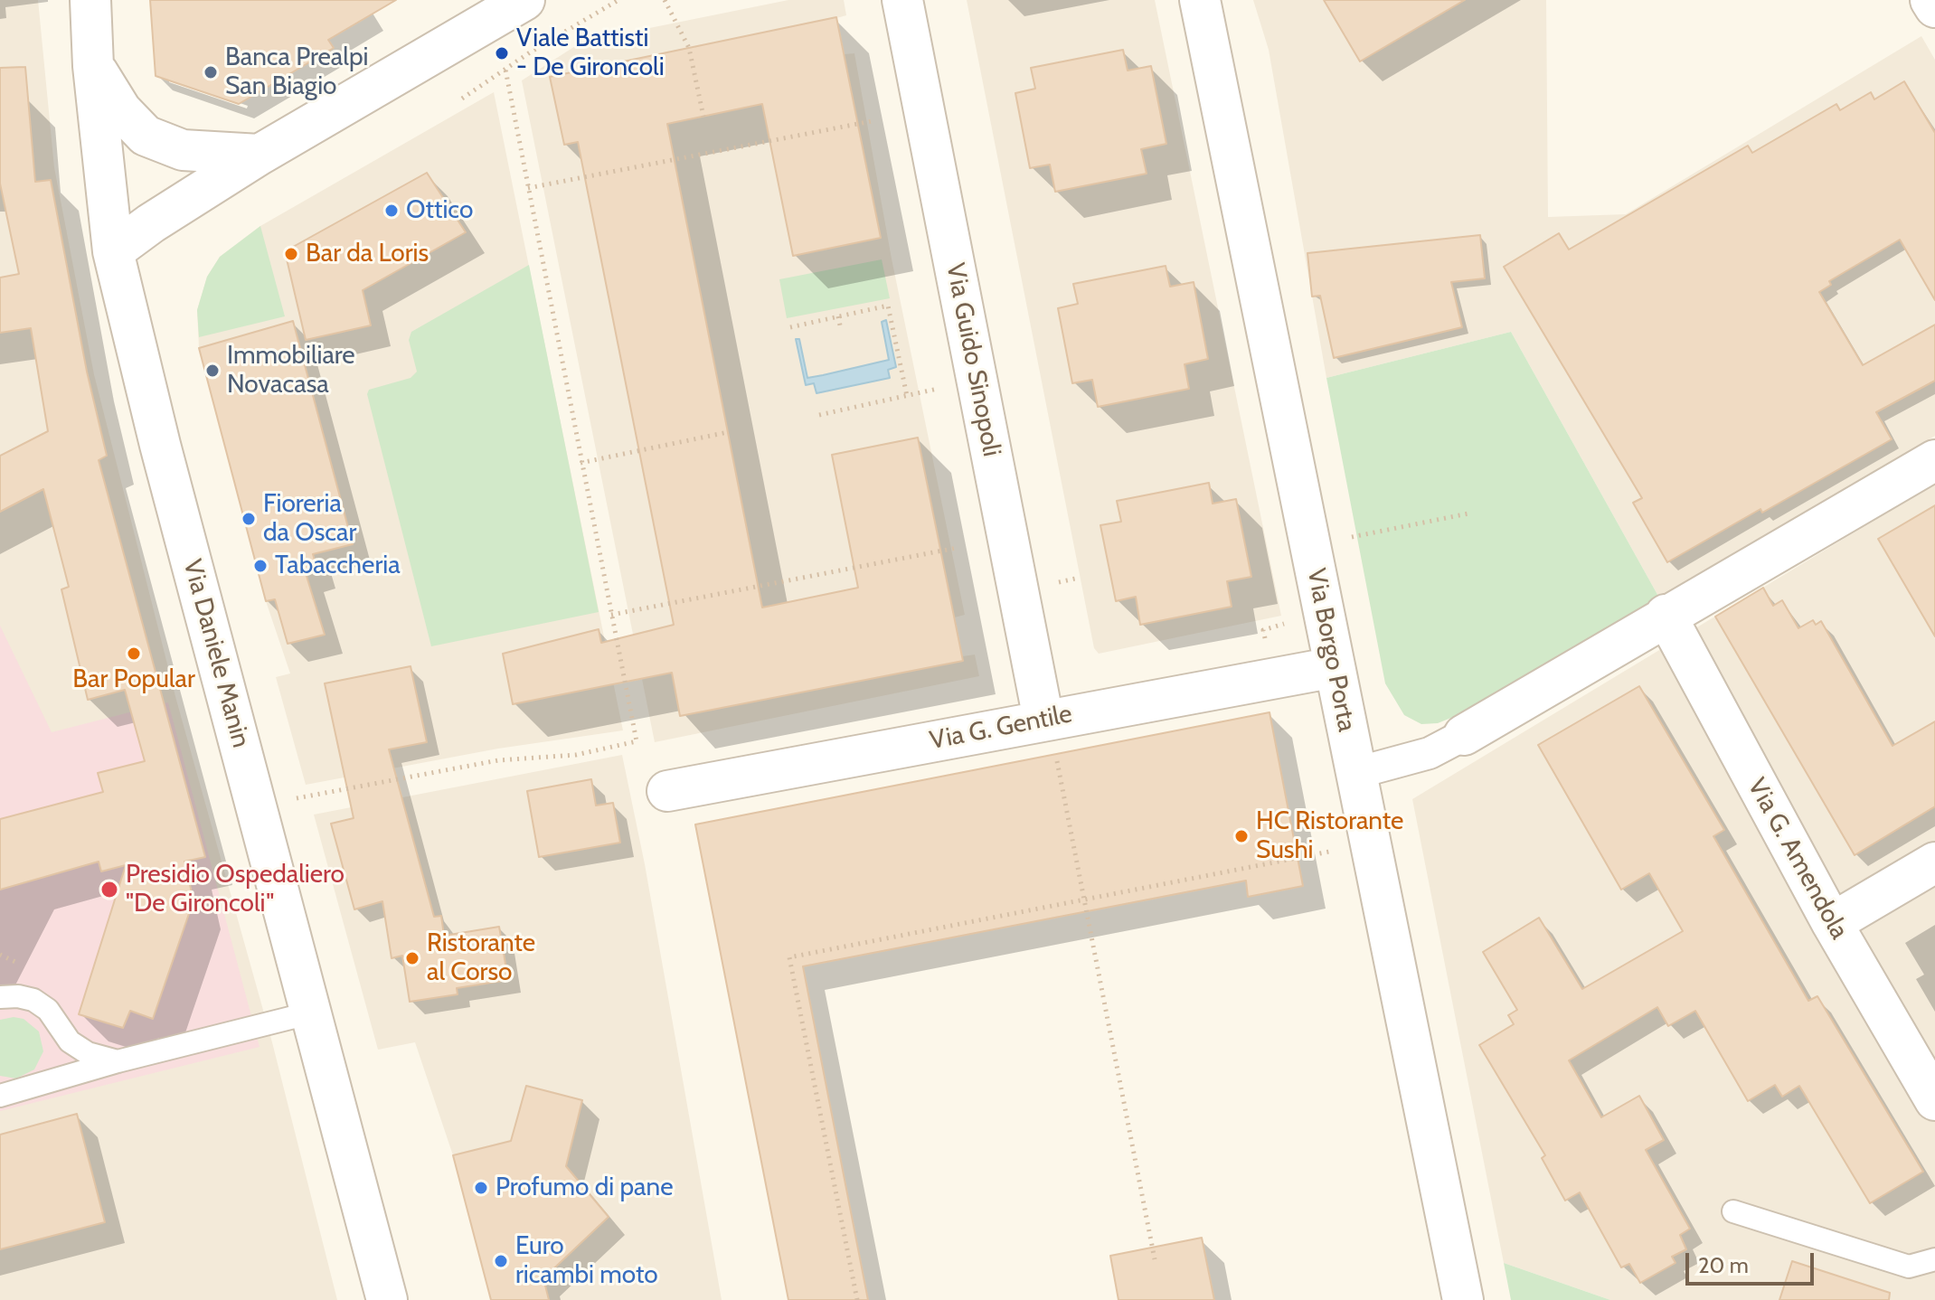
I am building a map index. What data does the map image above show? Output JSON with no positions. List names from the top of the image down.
{
  "streets": {
    "street": [
      "Via Guido Sinopoli",
      "Via Borgo Porta",
      "Via Daniele Manin",
      "Via G. Gentile",
      "Via G. Amendola"
    ]
  },
  "crossings": [
    ["Via Guido Sinopoli", "Via G. Gentile"],
    ["Via Borgo Porta", "Via G. Gentile"]
  ],
  "places": [
    "Viale Battisti - De Gironcoli",
    "Banca Prealpi San Biagio",
    "Ottico",
    "Bar da Loris",
    "Immobiliare Novacasa",
    "Fioreria da Oscar",
    "Tabaccheria",
    "Bar Popular",
    "HC Ristorante Sushi",
    "Presidio Ospedaliero \"De Gironcoli\"",
    "Ristorante al Corso",
    "Profumo di pane",
    "Euro ricambi moto"
  ],
  "scale_bar": "20 m"
}
